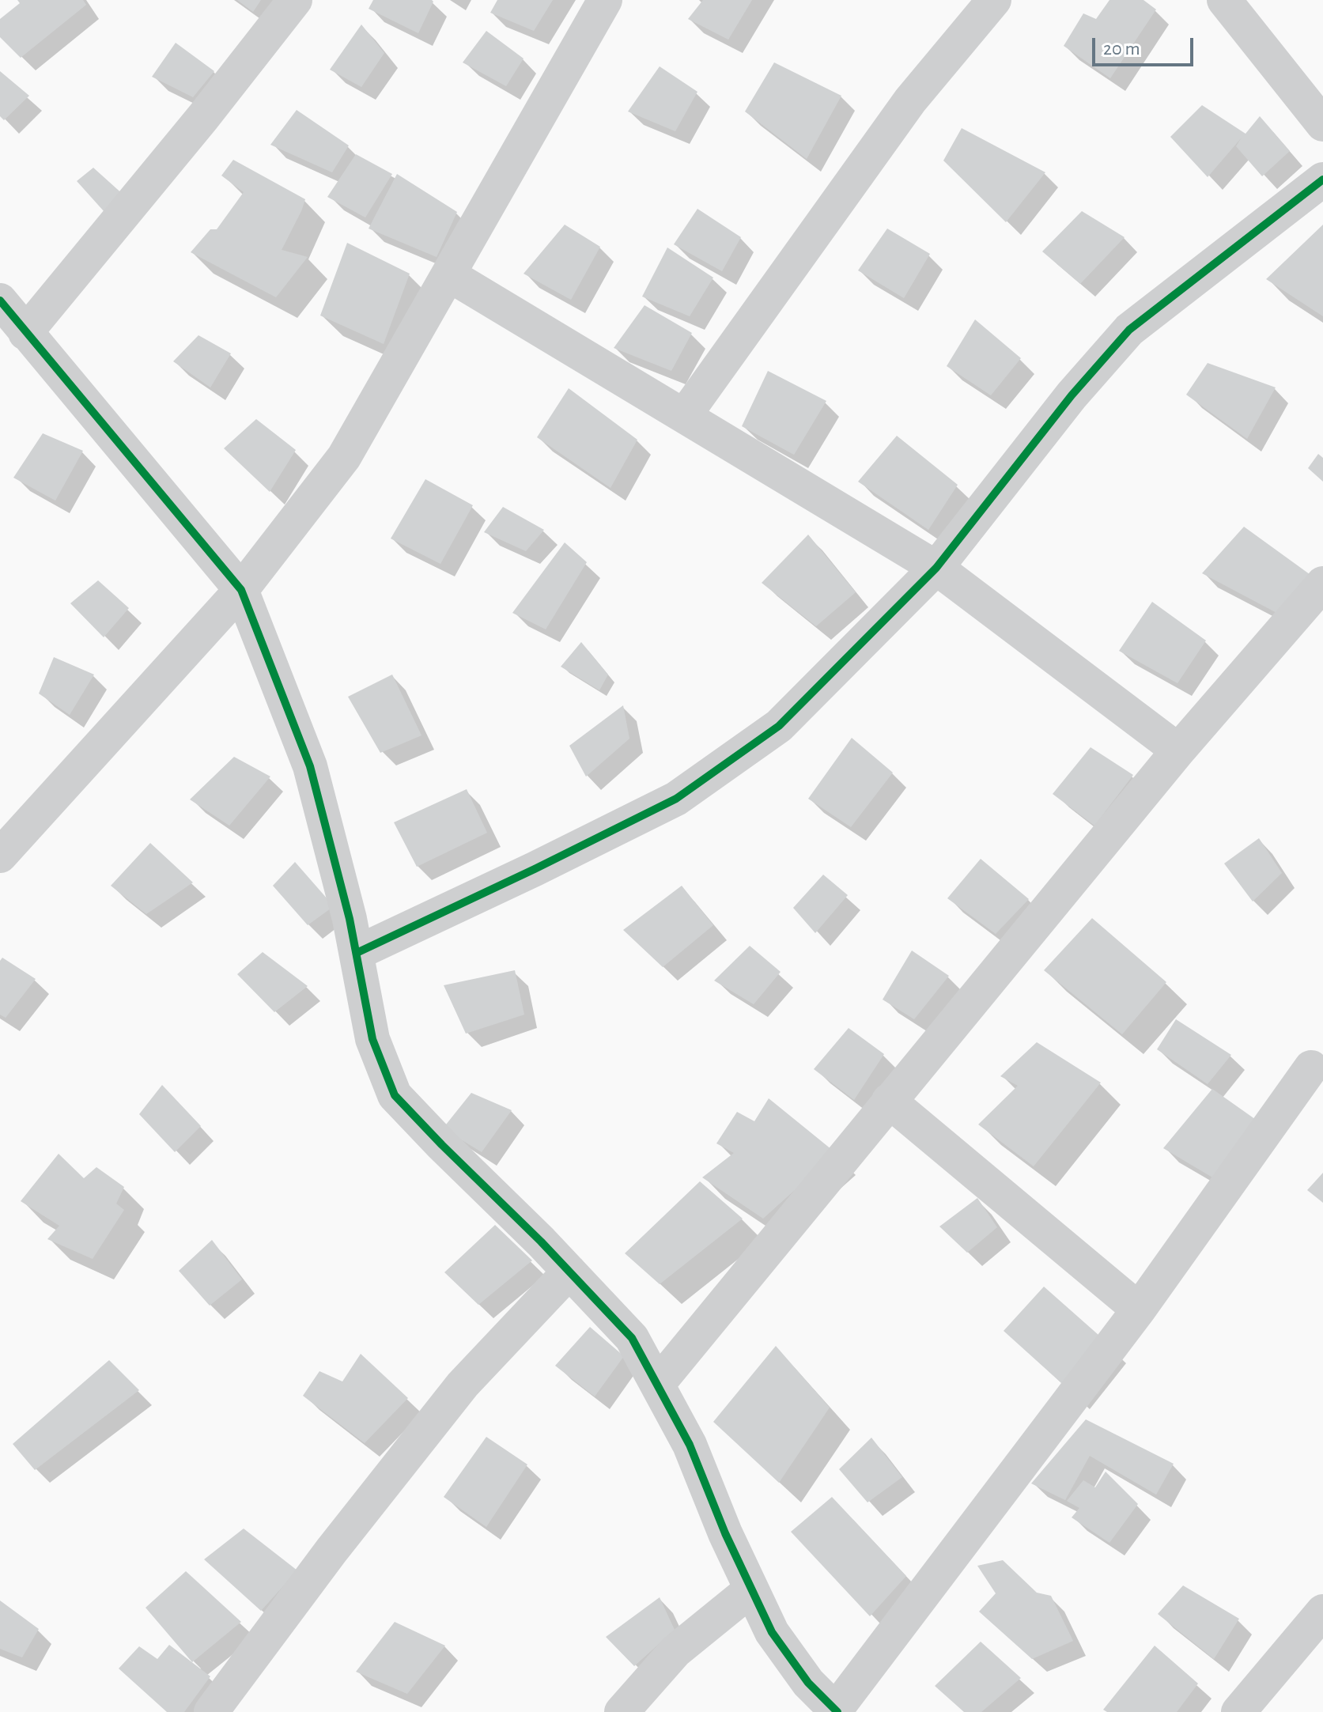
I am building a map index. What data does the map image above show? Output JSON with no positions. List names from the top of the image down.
{
  "scale_bar": "20 m"
}
